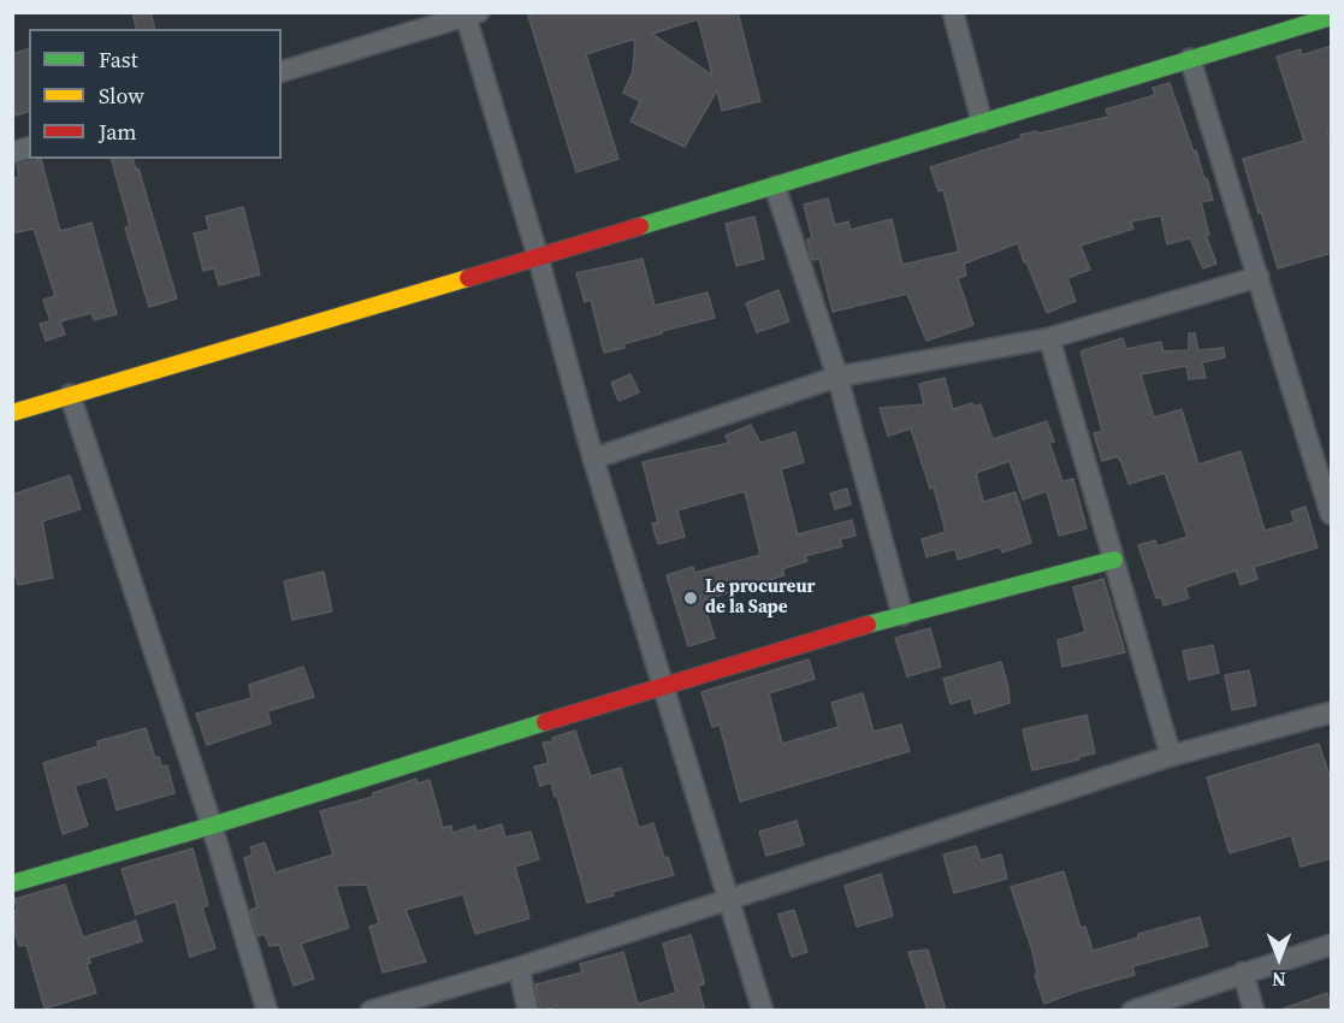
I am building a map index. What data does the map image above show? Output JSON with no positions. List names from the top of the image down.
{
  "places": ["Le procureur de la Sape"],
  "legend": ["Fast", "Slow", "Jam"],
  "north": "bottom"
}
